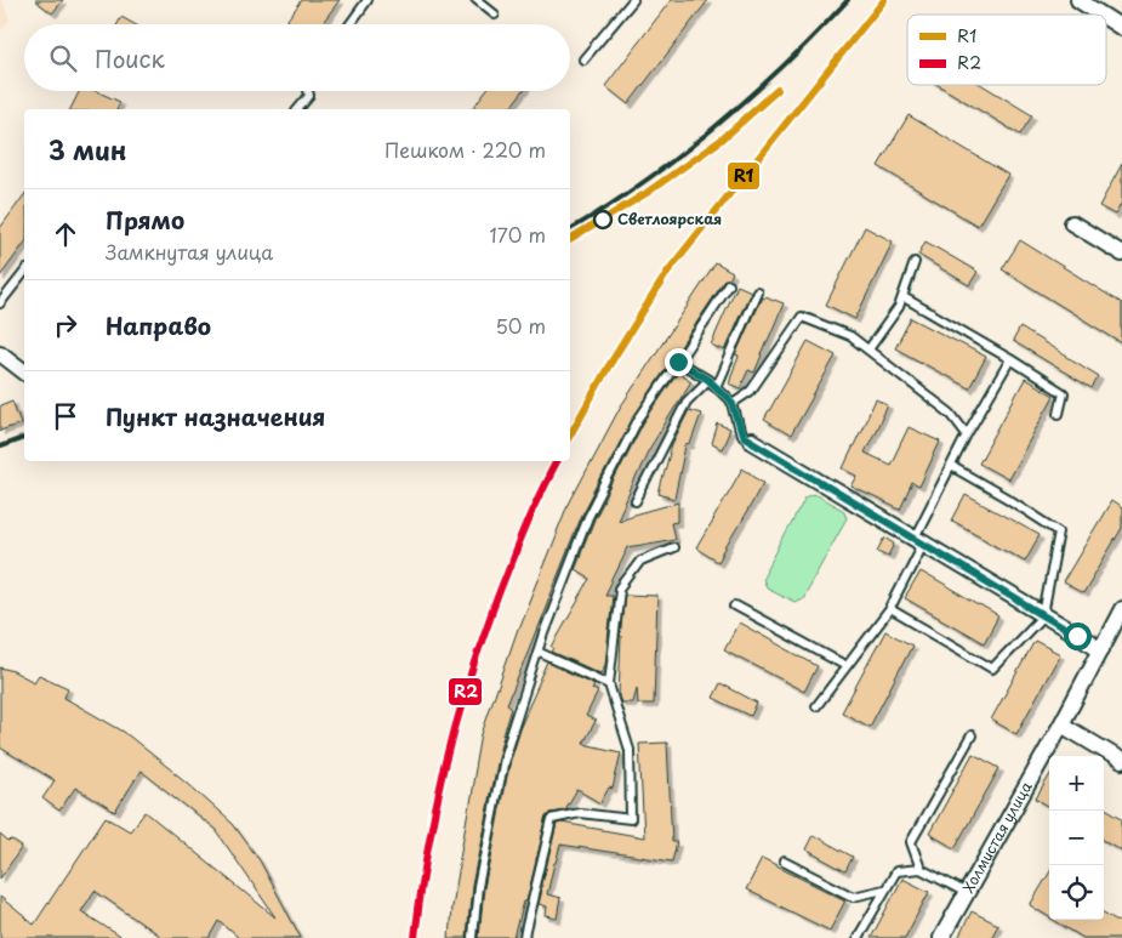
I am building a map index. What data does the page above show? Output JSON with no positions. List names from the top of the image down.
{
  "streets": {
    "street": ["Холмистая улица"]
  },
  "places": ["Светлоярская"],
  "lines": ["transit line R1", "transit line R2"],
  "legend": ["R1", "R2"],
  "page": {
    "search": "Поиск",
    "heading": ["3 мин", "Пешком · 220 m"],
    "list": [
      ["Прямо", "Замкнутая улица", "170 m"],
      ["Направо", "50 m"],
      "Пункт назначения"
    ],
    "map_buttons": ["+", "−"]
  }
}
